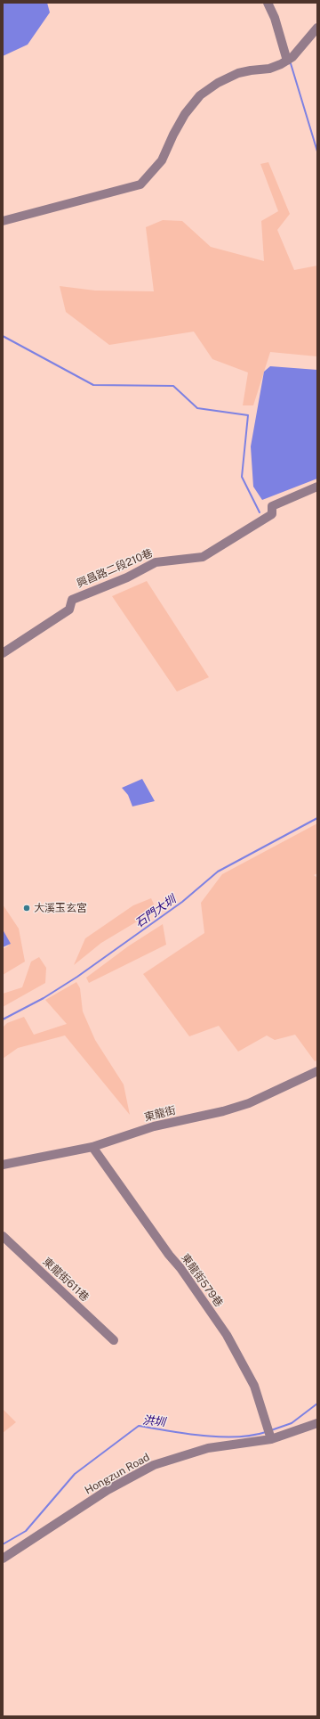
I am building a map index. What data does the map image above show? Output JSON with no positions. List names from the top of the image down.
{
  "streets": {
    "street": [
      "興昌路二段210巷",
      "東龍街",
      "東龍街611巷",
      "東龍街579巷",
      "Hongzun Road"
    ]
  },
  "crossings": [
    ["東龍街", "東龍街579巷"],
    ["東龍街579巷", "Hongzun Road"]
  ],
  "water": ["石門大圳", "洪圳"],
  "places": ["大溪玉玄宮"]
}
